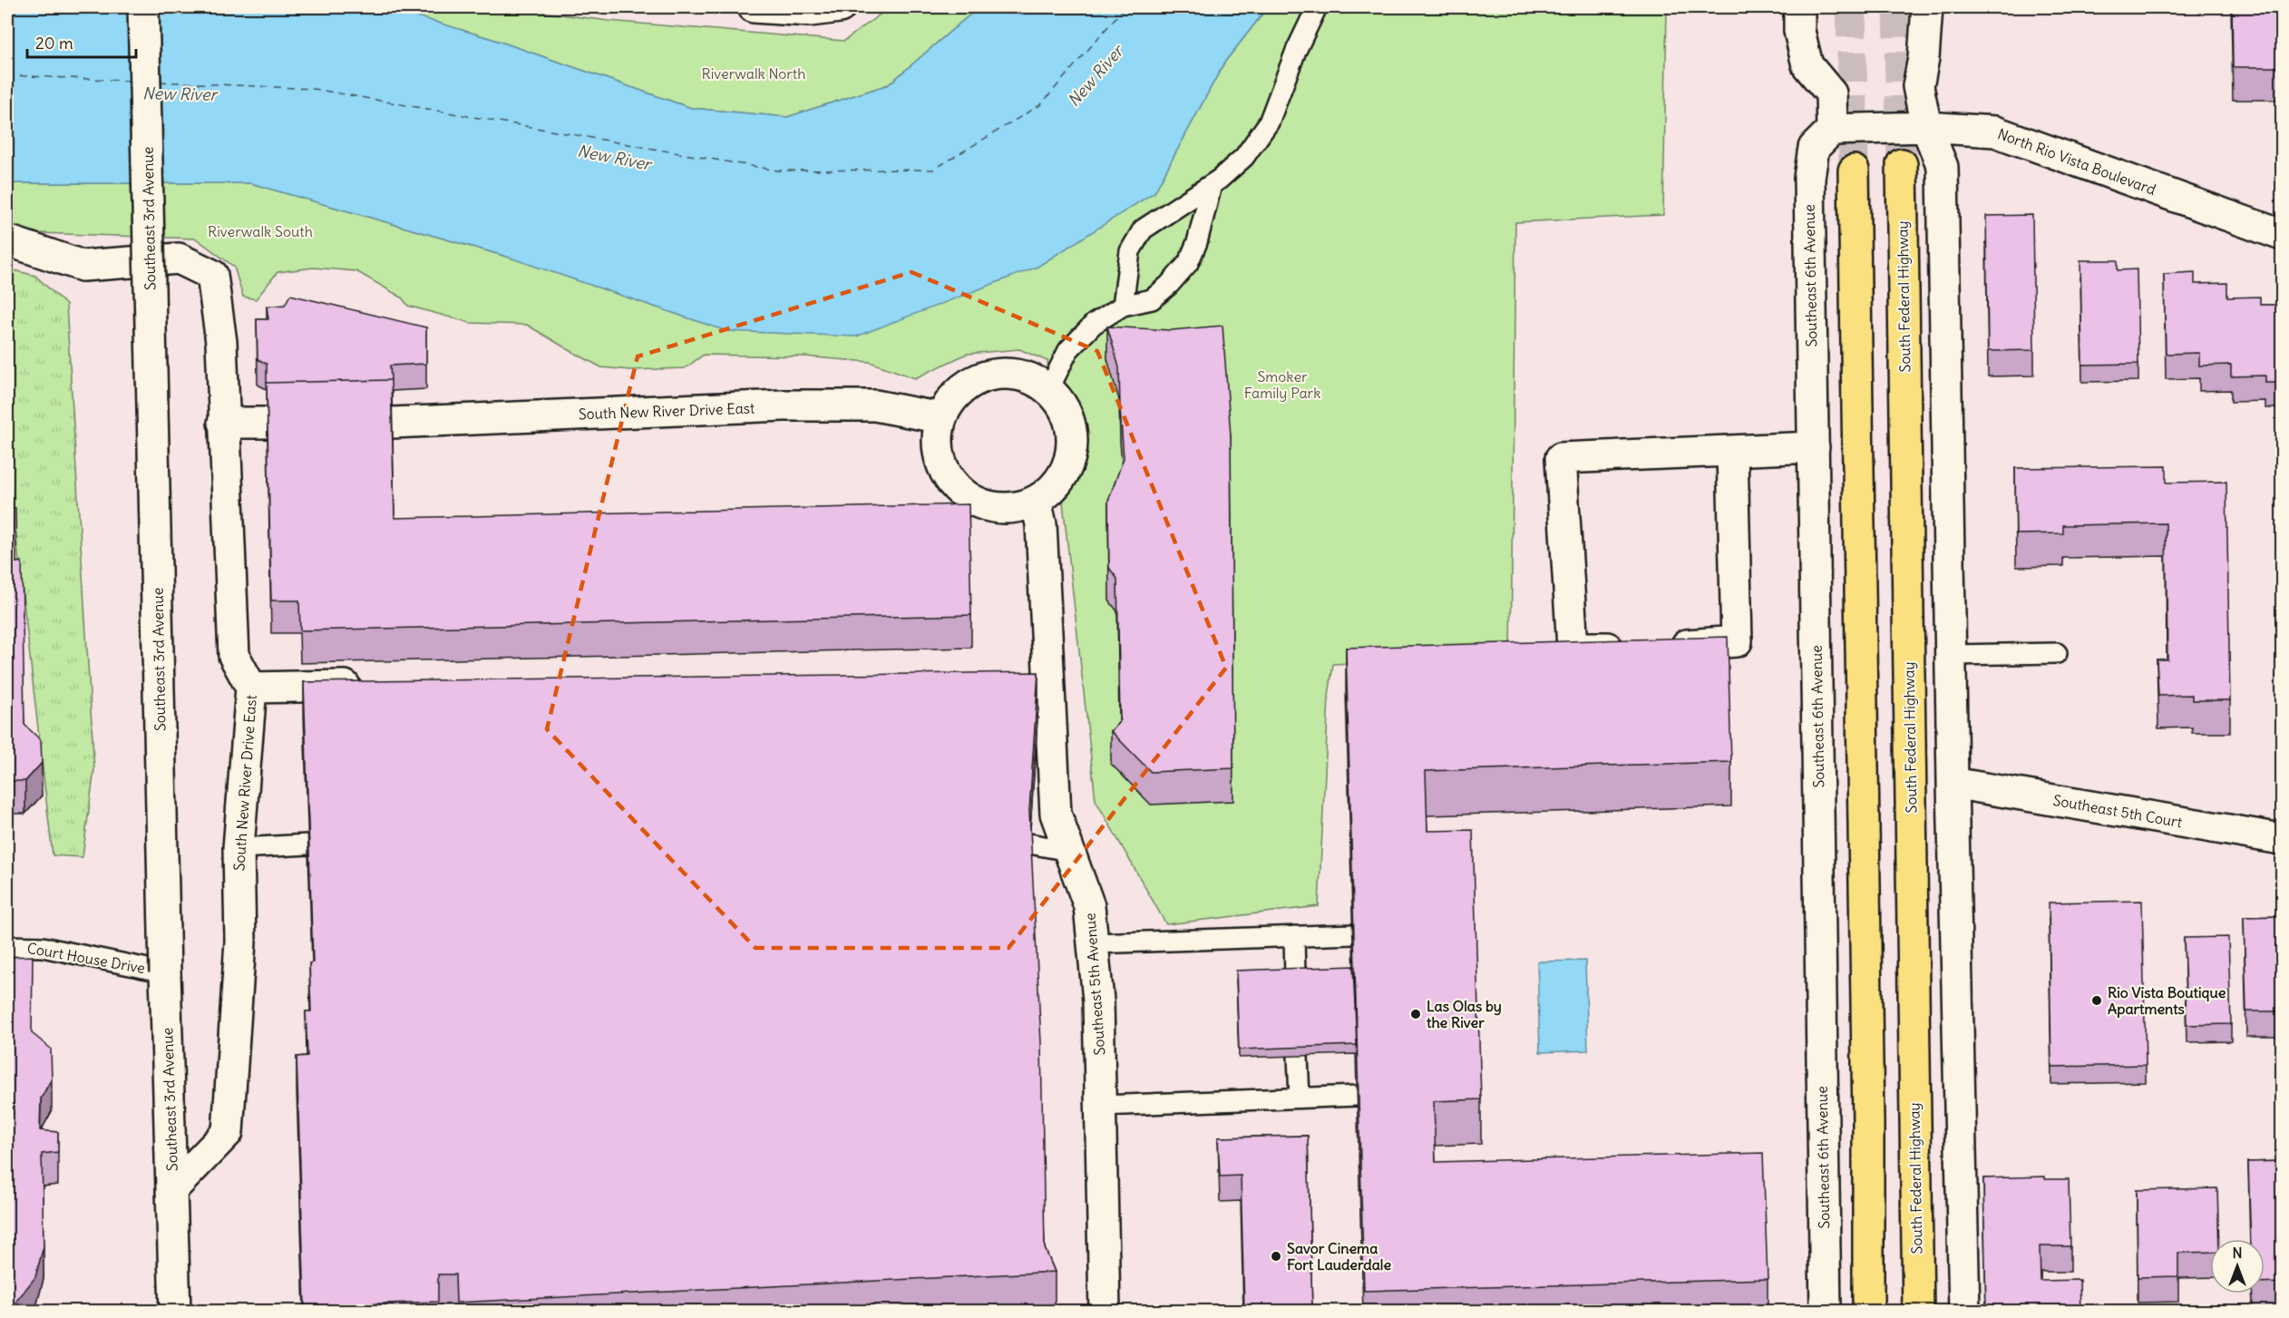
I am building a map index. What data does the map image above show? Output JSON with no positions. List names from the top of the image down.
{
  "streets": {
    "main road": ["South Federal Highway"],
    "street": [
      "North Rio Vista Boulevard",
      "Southeast 3rd Avenue",
      "Southeast 6th Avenue",
      "South New River Drive East",
      "Southeast 5th Court",
      "Southeast 5th Avenue"
    ],
    "lane": ["Court House Drive"]
  },
  "crossings": [
    ["North Rio Vista Boulevard", "Southeast 6th Avenue"],
    ["Southeast 3rd Avenue", "South New River Drive East"],
    ["Southeast 3rd Avenue", "Court House Drive"],
    ["South New River Drive East", "Southeast 5th Avenue"]
  ],
  "water": ["New River"],
  "parks": ["Riverwalk North", "Riverwalk South", "Smoker Family Park"],
  "places": ["Rio Vista Boutique Apartments", "Las Olas by the River", "Savor Cinema Fort Lauderdale"],
  "scale_bar": "20 m",
  "north": "top"
}
